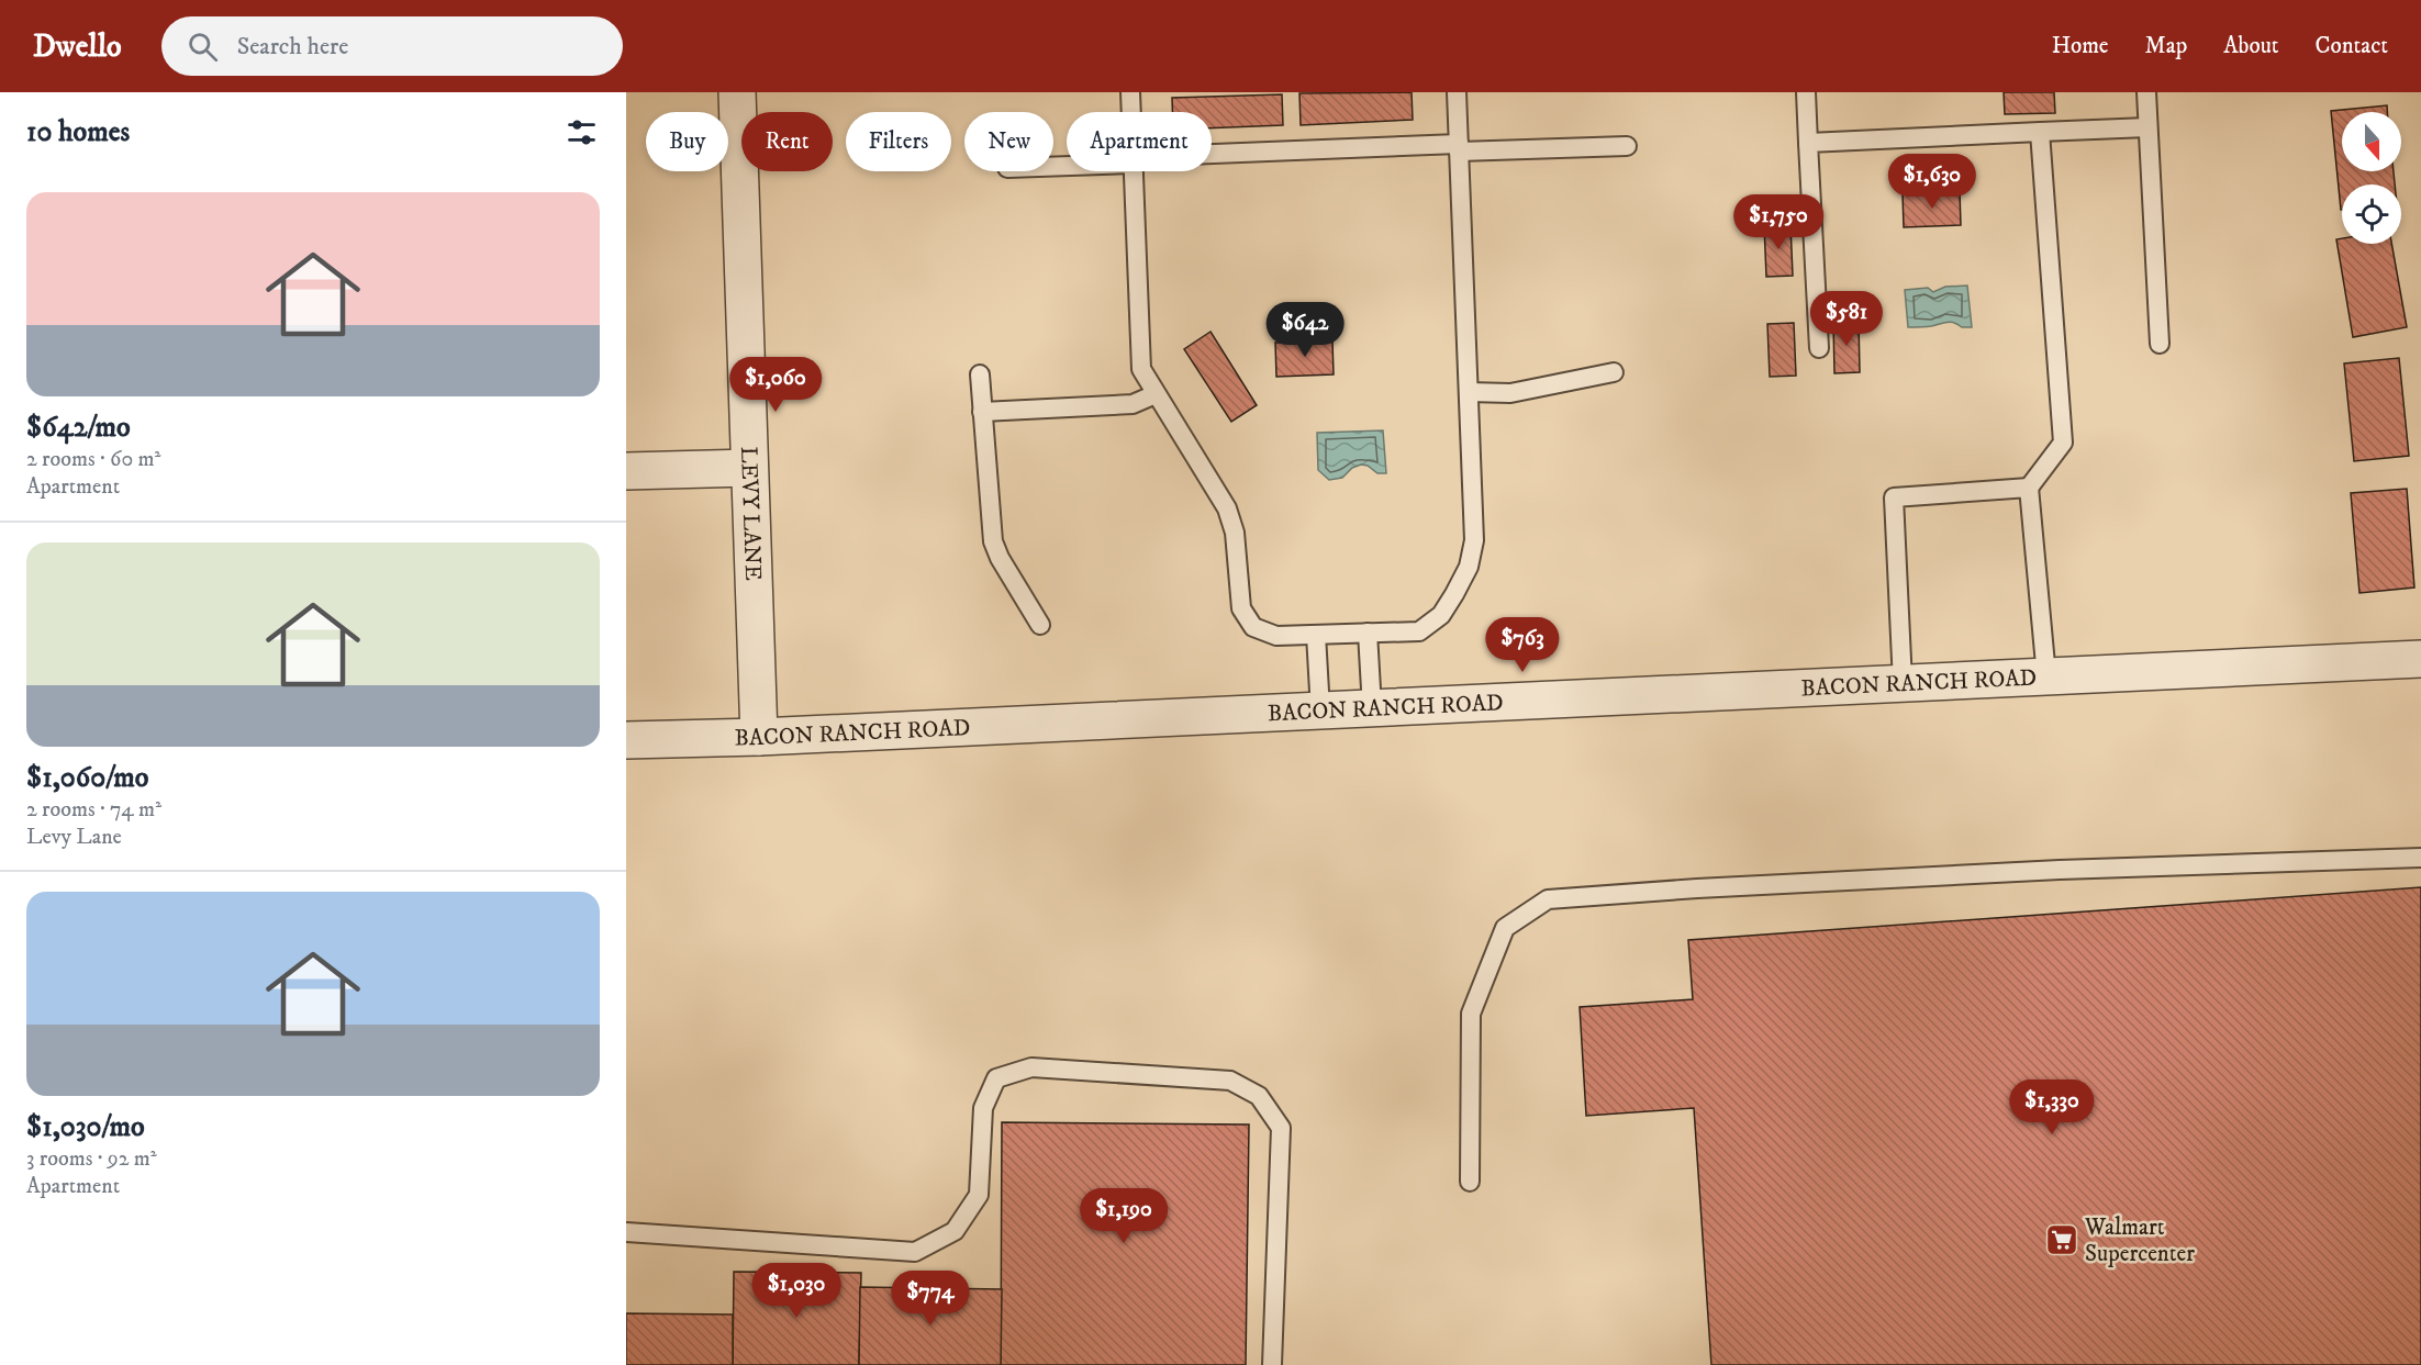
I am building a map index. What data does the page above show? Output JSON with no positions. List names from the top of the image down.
{
  "streets": {
    "street": ["LEVY LANE", "BACON RANCH ROAD"]
  },
  "crossings": [
    ["LEVY LANE", "BACON RANCH ROAD"]
  ],
  "places": {
    "supermarket": ["Walmart Supercenter"]
  },
  "north": "bottom",
  "page": {
    "header": "Dwello",
    "search": "Search here",
    "nav": [
      "Home",
      "Map",
      "About",
      "Contact"
    ],
    "heading": "10 homes",
    "chip": [
      "Buy",
      "Rent",
      "Filters",
      "New",
      "Apartment"
    ],
    "price": [
      "$1,630",
      "$1,750",
      "$581",
      "$642",
      "$1,060",
      "$763",
      "$1,330",
      "$1,190",
      "$1,030",
      "$774"
    ],
    "list": [
      {
        "name": "$642/mo",
        "note": "2 rooms · 60 m² · Apartment"
      },
      {
        "name": "$1,060/mo",
        "note": "2 rooms · 74 m² · Levy Lane"
      },
      {
        "name": "$1,030/mo",
        "note": "3 rooms · 92 m² · Apartment"
      }
    ]
  }
}
